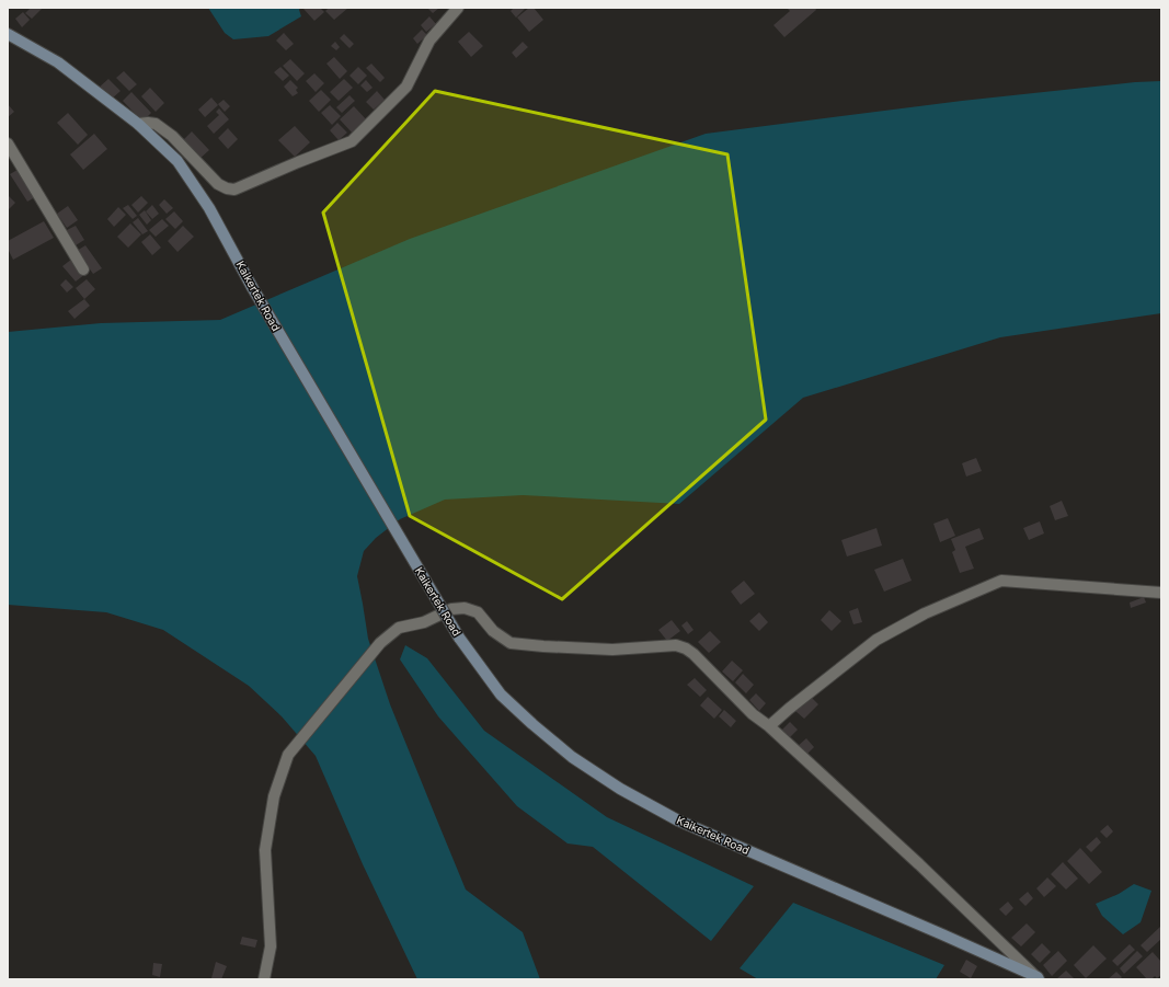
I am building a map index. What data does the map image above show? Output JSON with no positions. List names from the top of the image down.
{
  "streets": {
    "main road": ["Kaikertek Road"]
  }
}
